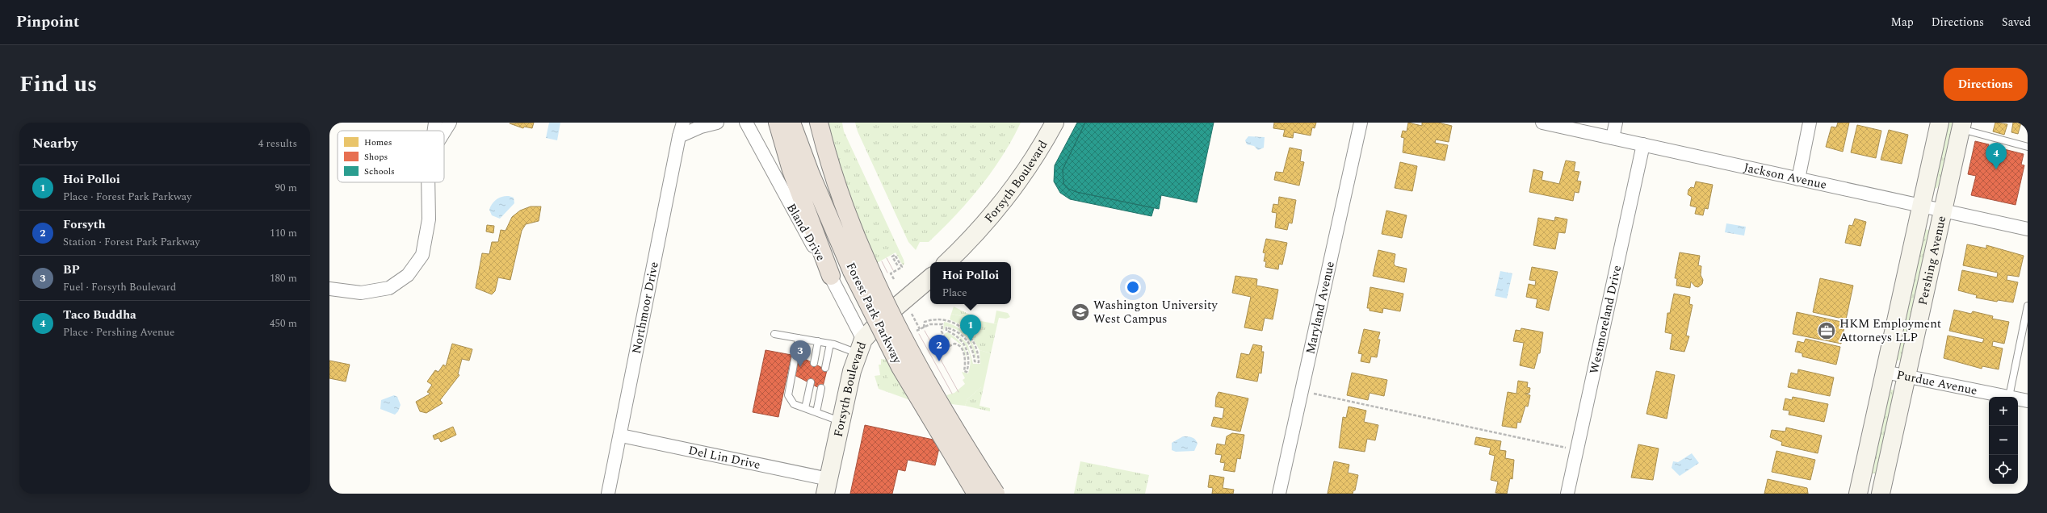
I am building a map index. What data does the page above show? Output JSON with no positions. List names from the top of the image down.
{
  "streets": {
    "highway": ["Forest Park Parkway"],
    "street": [
      "Jackson Avenue",
      "Forsyth Boulevard",
      "Bland Drive",
      "Pershing Avenue",
      "Northmoor Drive",
      "Maryland Avenue",
      "Westmoreland Drive",
      "Purdue Avenue",
      "Del Lin Drive"
    ]
  },
  "crossings": [
    ["Jackson Avenue", "Pershing Avenue"],
    ["Jackson Avenue", "Westmoreland Drive"],
    ["Forsyth Boulevard", "Bland Drive"],
    ["Forsyth Boulevard", "Del Lin Drive"],
    ["Pershing Avenue", "Purdue Avenue"],
    ["Northmoor Drive", "Del Lin Drive"]
  ],
  "places": {
    "school or university": ["Washington University West Campus"],
    "office": ["HKM Employment Attorneys LLP"]
  },
  "legend": ["Homes", "Shops", "Schools"],
  "page": {
    "header": "Pinpoint",
    "nav": ["Map", "Directions", "Saved"],
    "title": "Find us",
    "buttons": "Directions",
    "heading": ["Nearby", "4 results"],
    "pins": [
      "4",
      "1",
      "2",
      "3"
    ],
    "list": [
      {
        "mark": "1",
        "name": "Hoi Polloi",
        "note": "Place · Forest Park Parkway",
        "value": "90 m"
      },
      {
        "mark": "2",
        "name": "Forsyth",
        "note": "Station · Forest Park Parkway",
        "value": "110 m"
      },
      {
        "mark": "3",
        "name": "BP",
        "note": "Fuel · Forsyth Boulevard",
        "value": "180 m"
      },
      {
        "mark": "4",
        "name": "Taco Buddha",
        "note": "Place · Pershing Avenue",
        "value": "450 m"
      }
    ],
    "popup": ["Hoi Polloi", "Place"],
    "map_buttons": ["+", "−"]
  }
}
